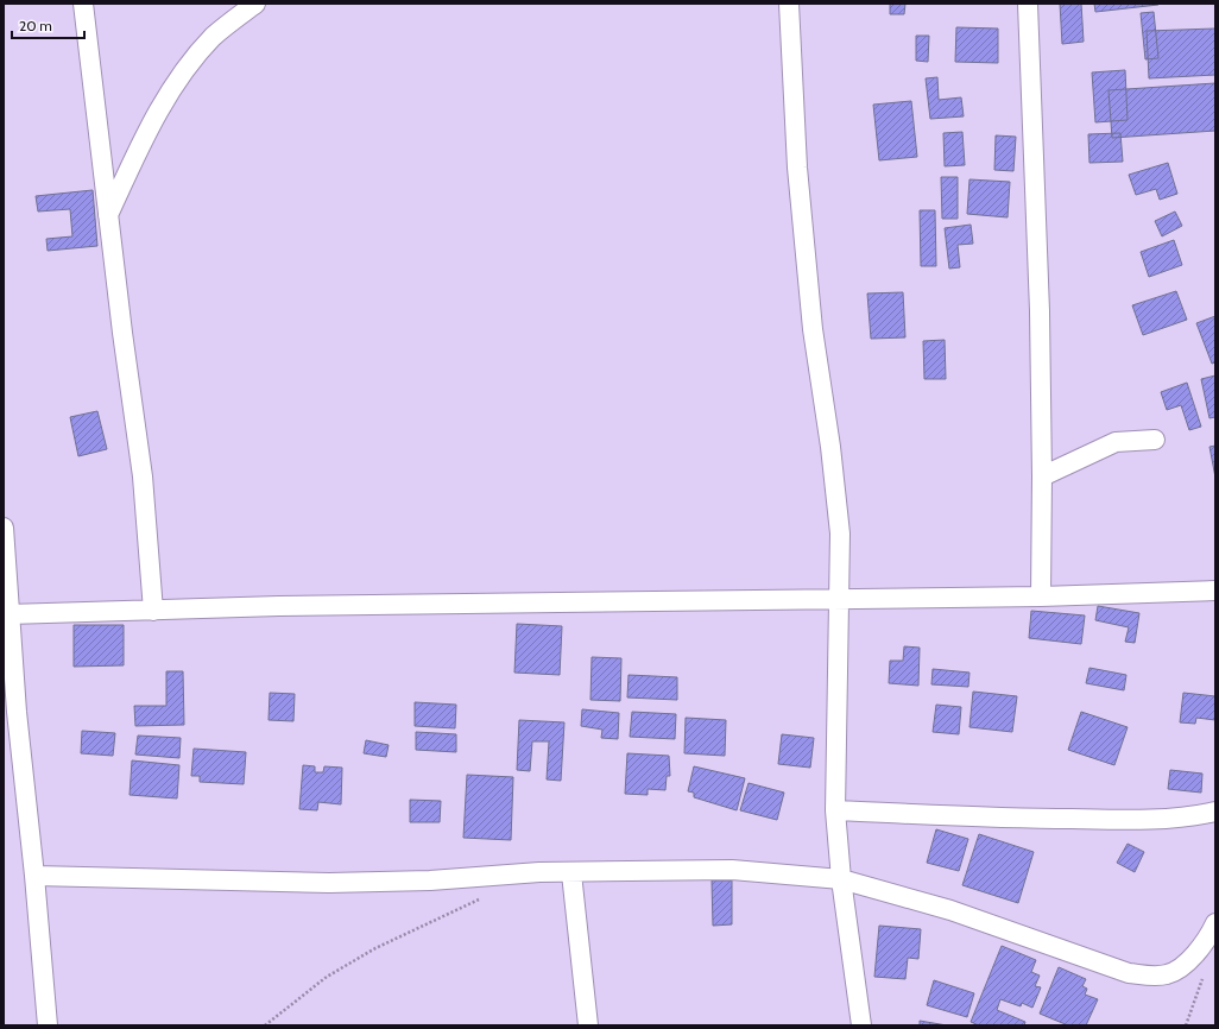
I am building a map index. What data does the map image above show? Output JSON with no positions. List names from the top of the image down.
{
  "scale_bar": "20 m"
}
